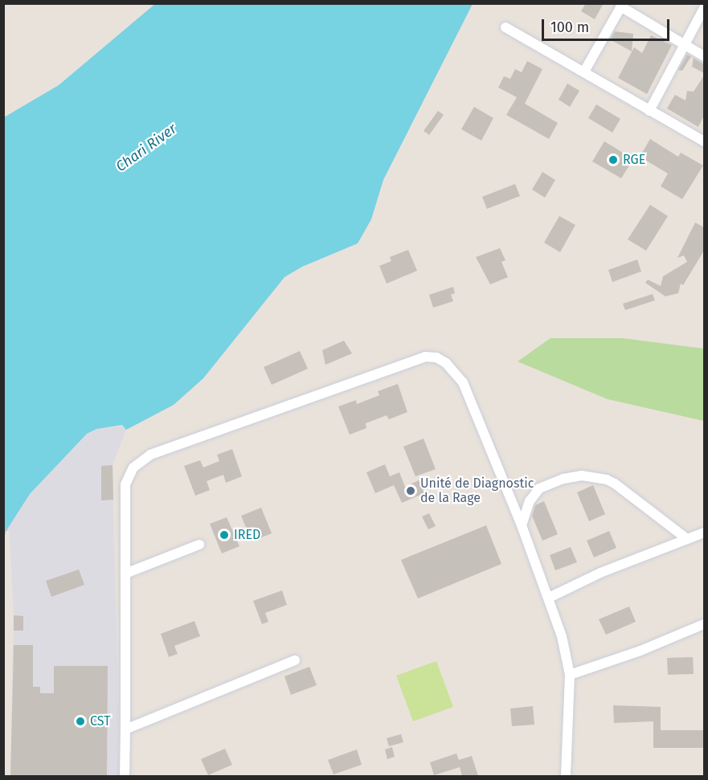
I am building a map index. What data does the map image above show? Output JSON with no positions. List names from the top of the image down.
{
  "water": ["Chari River"],
  "places": [
    "RGE",
    "Unité de Diagnostic de la Rage",
    "IRED",
    "CST"
  ],
  "scale_bar": "100 m"
}
